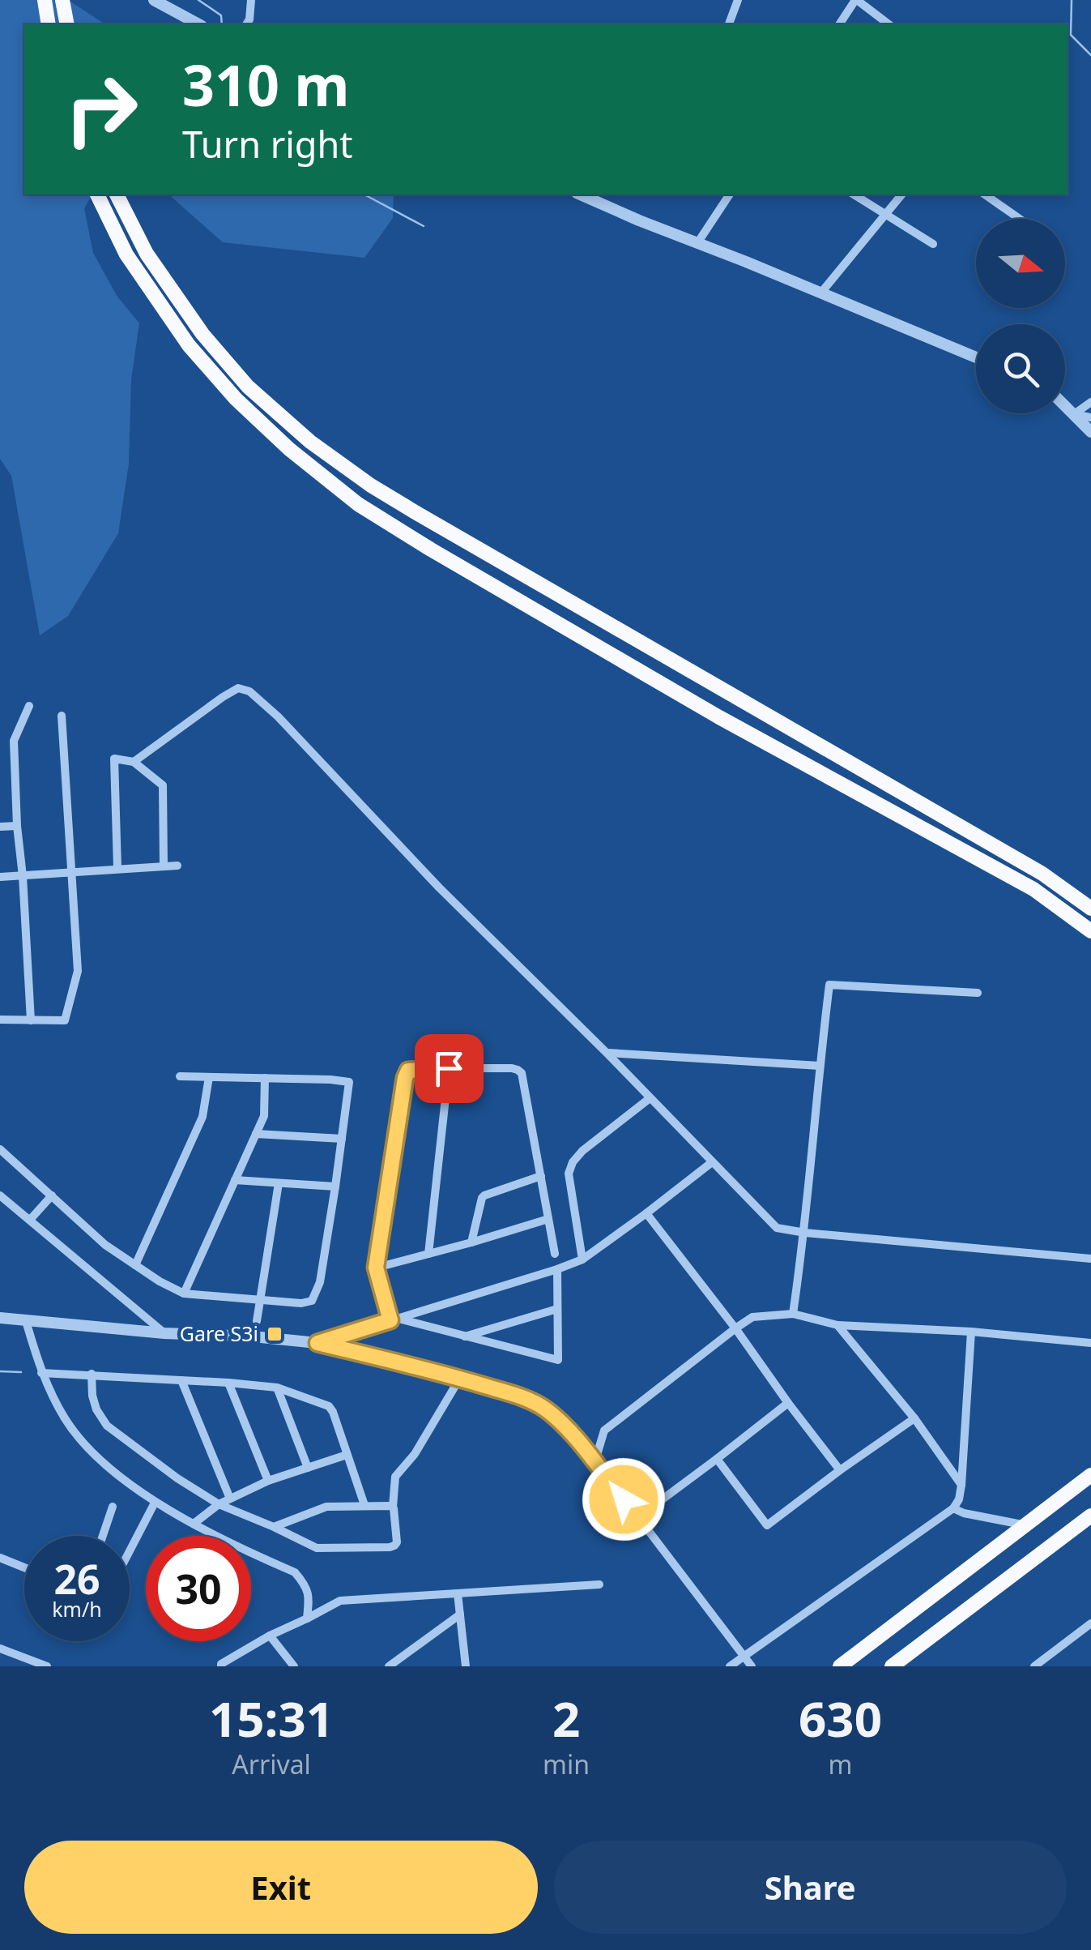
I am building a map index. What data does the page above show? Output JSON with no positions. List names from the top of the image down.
{
  "places": {
    "transit": ["Gare S3i"]
  },
  "north": "right",
  "page": {
    "turn": ["310 m", "Turn right"],
    "speed": "26 km/h",
    "limit": "30",
    "eta": [
      "15:31",
      "Arrival",
      "2",
      "min",
      "630",
      "m"
    ],
    "buttons": ["Exit", "Share"]
  }
}
